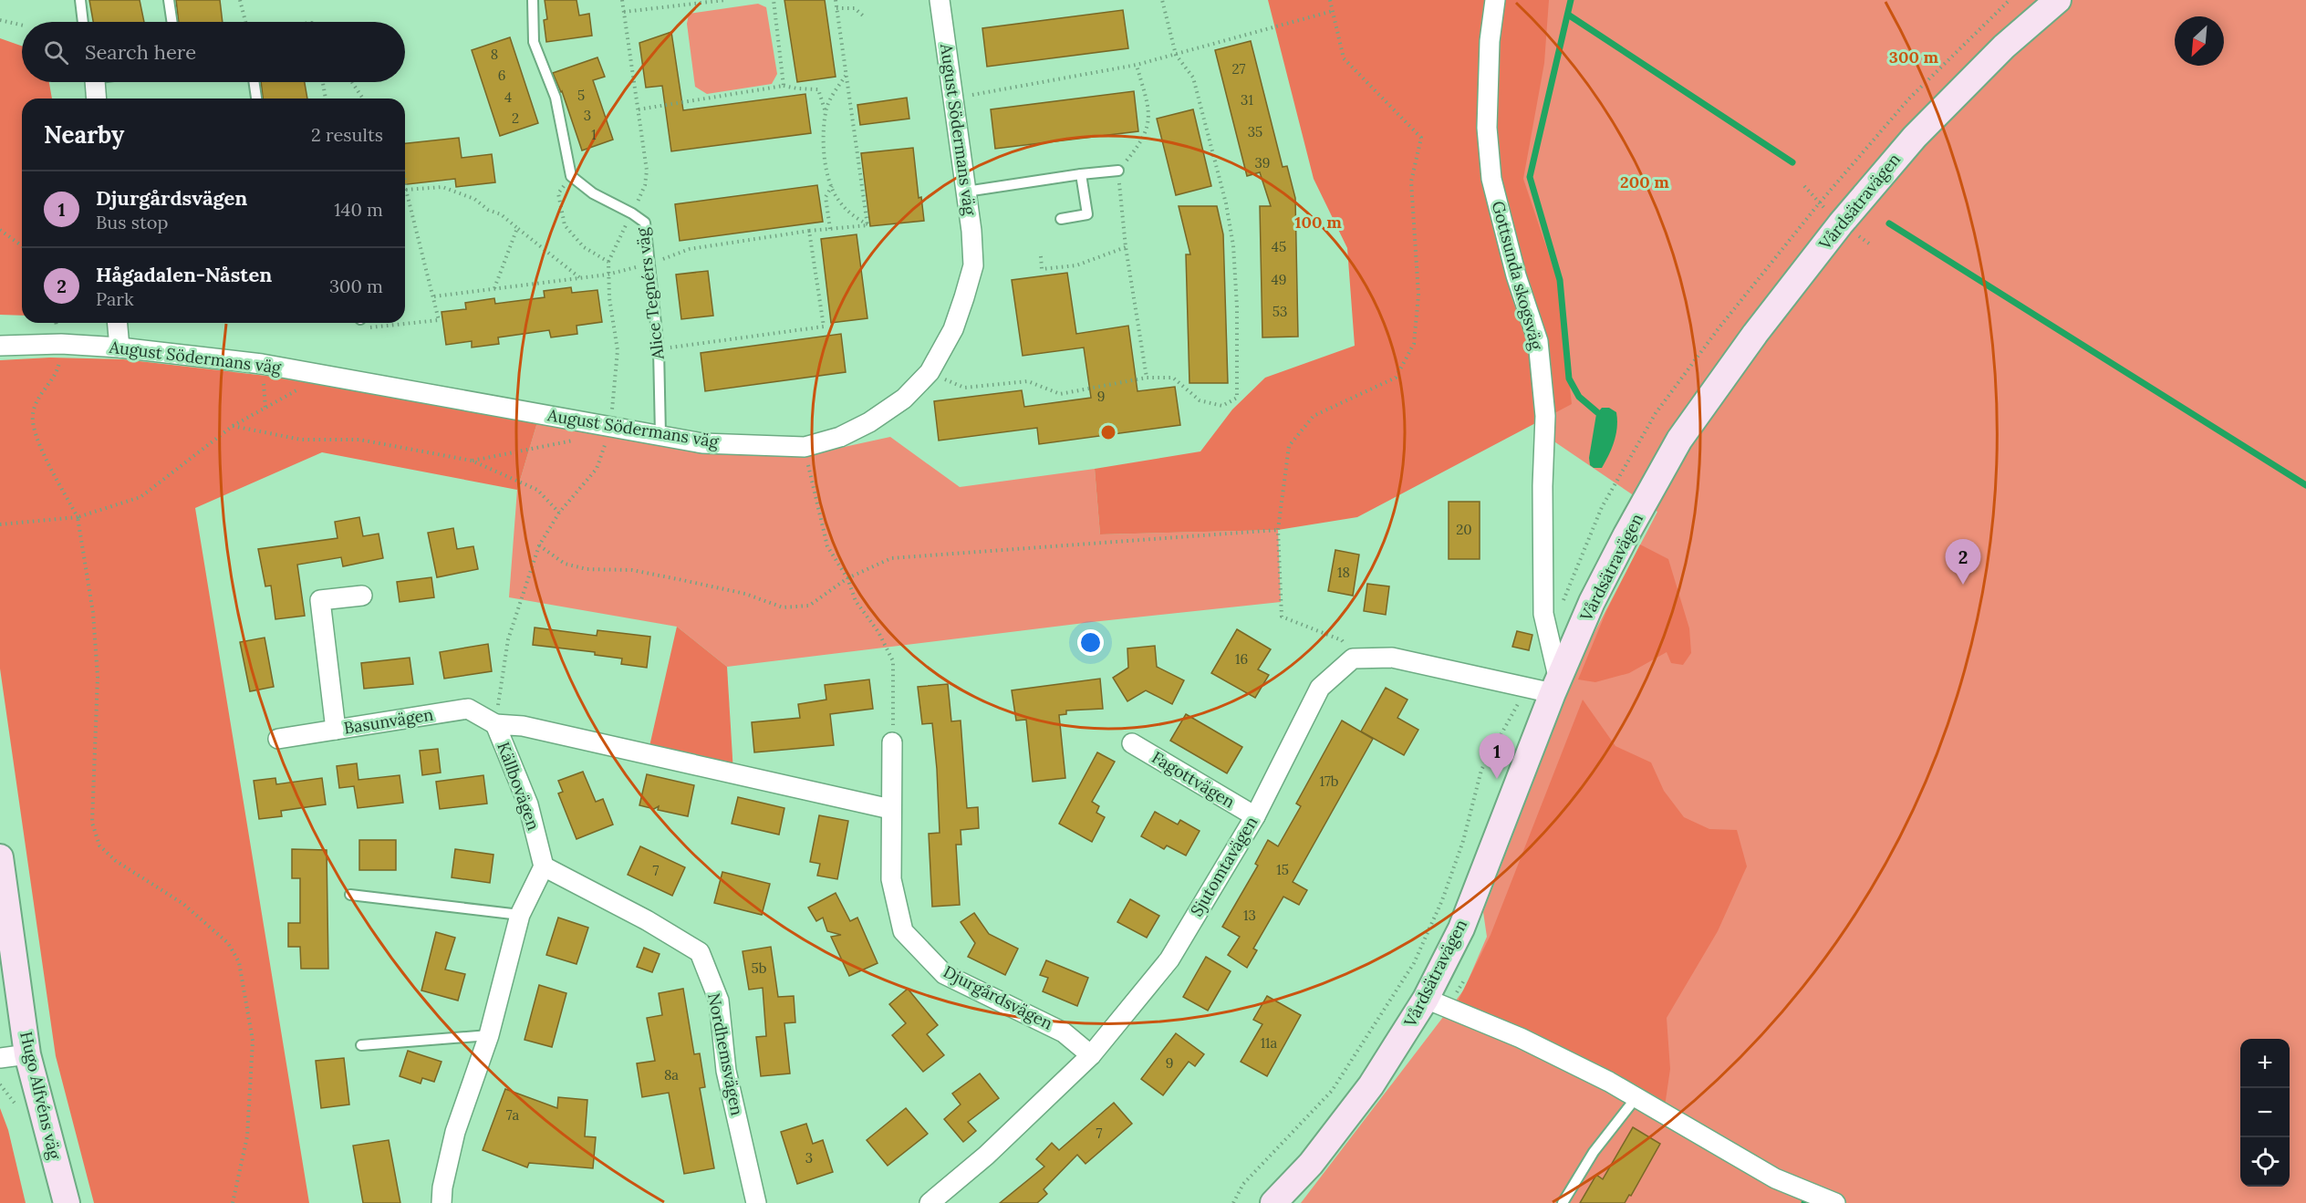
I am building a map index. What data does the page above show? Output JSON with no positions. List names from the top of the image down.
{
  "streets": {
    "street": [
      "August Södermans väg",
      "Vårdsätravägen",
      "Gottsunda skogsväg",
      "Basunvägen",
      "Fagottvägen",
      "Källbovägen",
      "Sjutomtavägen",
      "Djurgårdsvägen",
      "Nordhemsvägen",
      "Hugo Alfvéns väg"
    ],
    "lane": ["Alice Tegnérs väg"]
  },
  "crossings": [
    ["August Södermans väg", "Alice Tegnérs väg"],
    ["Vårdsätravägen", "Gottsunda skogsväg"],
    ["Basunvägen", "Källbovägen"],
    ["Fagottvägen", "Sjutomtavägen"],
    ["Källbovägen", "Djurgårdsvägen"],
    ["Källbovägen", "Nordhemsvägen"],
    ["Sjutomtavägen", "Djurgårdsvägen"]
  ],
  "house_numbers": [
    "8",
    "27",
    "6",
    "5",
    "4",
    "31",
    "3",
    "2",
    "35",
    "1",
    "39",
    "45",
    "49",
    "53",
    "9",
    "20",
    "18",
    "16",
    "17b",
    "15",
    "7",
    "13",
    "5b",
    "11a",
    "9",
    "8a",
    "7a",
    "7",
    "3"
  ],
  "north": "bottom left",
  "page": {
    "search": "Search here",
    "heading": ["Nearby", "2 results"],
    "list": [
      {
        "mark": "1",
        "name": "Djurgårdsvägen",
        "note": "Bus stop",
        "value": "140 m"
      },
      {
        "mark": "2",
        "name": "Hågadalen-Nåsten",
        "note": "Park",
        "value": "300 m"
      }
    ],
    "pins": ["2", "1"],
    "map_buttons": ["+", "−"]
  },
  "rings": ["300 m", "200 m", "100 m"]
}
